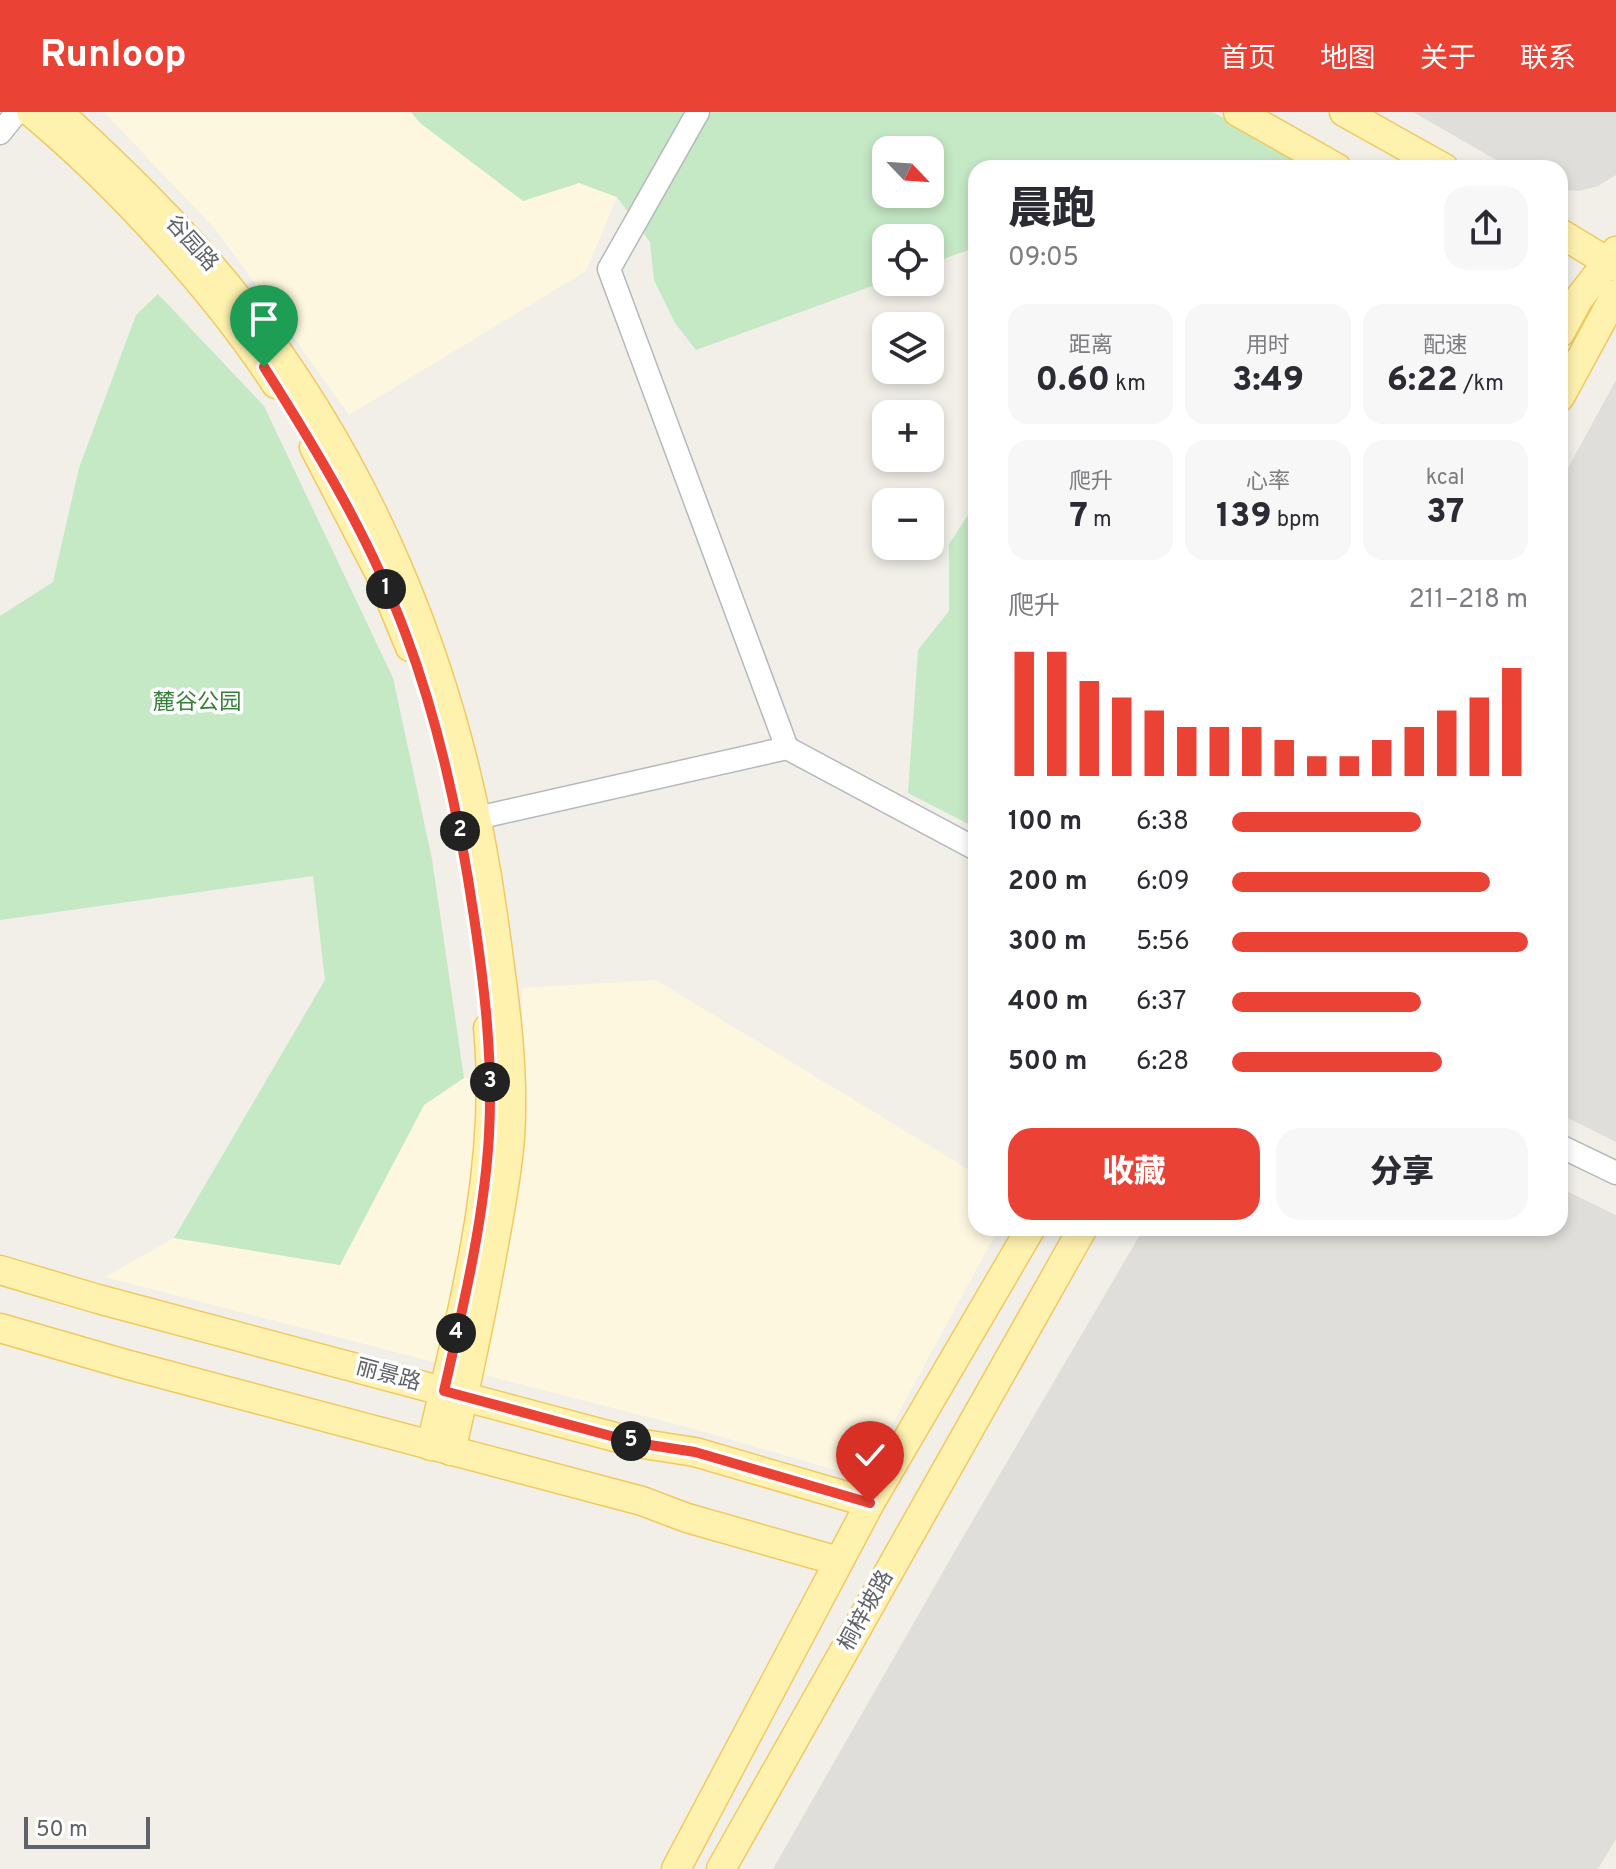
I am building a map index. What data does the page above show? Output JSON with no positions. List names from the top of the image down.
{
  "streets": {
    "main road": ["谷园路", "丽景路", "桐梓坡路"]
  },
  "crossings": [
    ["谷园路", "丽景路"]
  ],
  "parks": ["麓谷公园"],
  "scale_bar": "50 m",
  "north": "bottom right",
  "page": {
    "header": "Runloop",
    "nav": [
      "首页",
      "地图",
      "关于",
      "联系"
    ],
    "map_buttons": ["+", "−"],
    "heading": ["晨跑", "09:05"],
    "stats": [
      ["距离", "0.60 km"],
      ["用时", "3:49"],
      ["配速", "6:22 /km"],
      ["爬升", "7 m"],
      ["心率", "139 bpm"],
      ["kcal", "37"]
    ],
    "chart": ["爬升", "211–218 m"],
    "pins": [
      "1",
      "2",
      "3",
      "4",
      "5"
    ],
    "list": [
      {
        "name": "100 m",
        "note": "6:38"
      },
      {
        "name": "200 m",
        "note": "6:09"
      },
      {
        "name": "300 m",
        "note": "5:56"
      },
      {
        "name": "400 m",
        "note": "6:37"
      },
      {
        "name": "500 m",
        "note": "6:28"
      }
    ],
    "buttons": ["收藏", "分享"],
    "scale": "50 m"
  }
}
